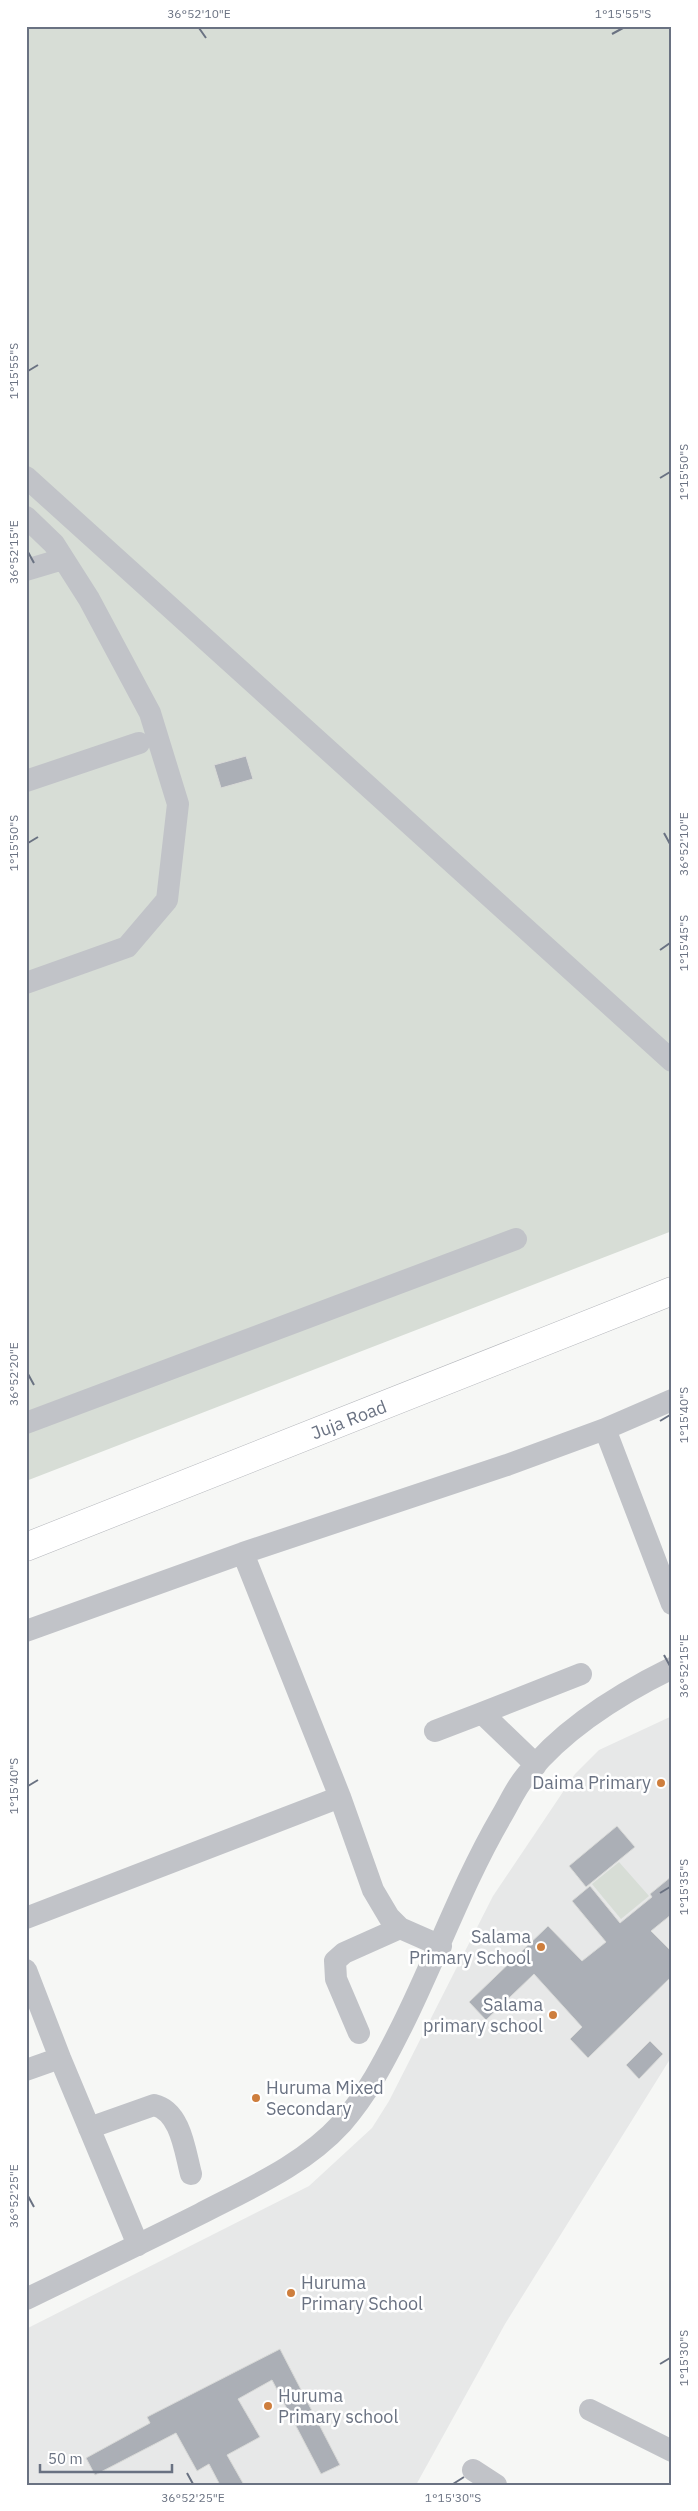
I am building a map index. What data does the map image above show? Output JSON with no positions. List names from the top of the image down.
{
  "streets": {
    "main road": ["Juja Road"]
  },
  "places": [
    "Daima Primary",
    "Salama Primary School",
    "Salama primary school",
    "Huruma Mixed Secondary",
    "Huruma Primary School",
    "Huruma Primary school"
  ],
  "scale_bar": "50 m",
  "coordinates": [
    "36°52'10\"E",
    "1°15'55\"S",
    "1°15'50\"S",
    "36°52'15\"E",
    "1°15'45\"S",
    "36°52'20\"E",
    "1°15'40\"S",
    "1°15'35\"S",
    "36°52'25\"E",
    "1°15'30\"S"
  ]
}
